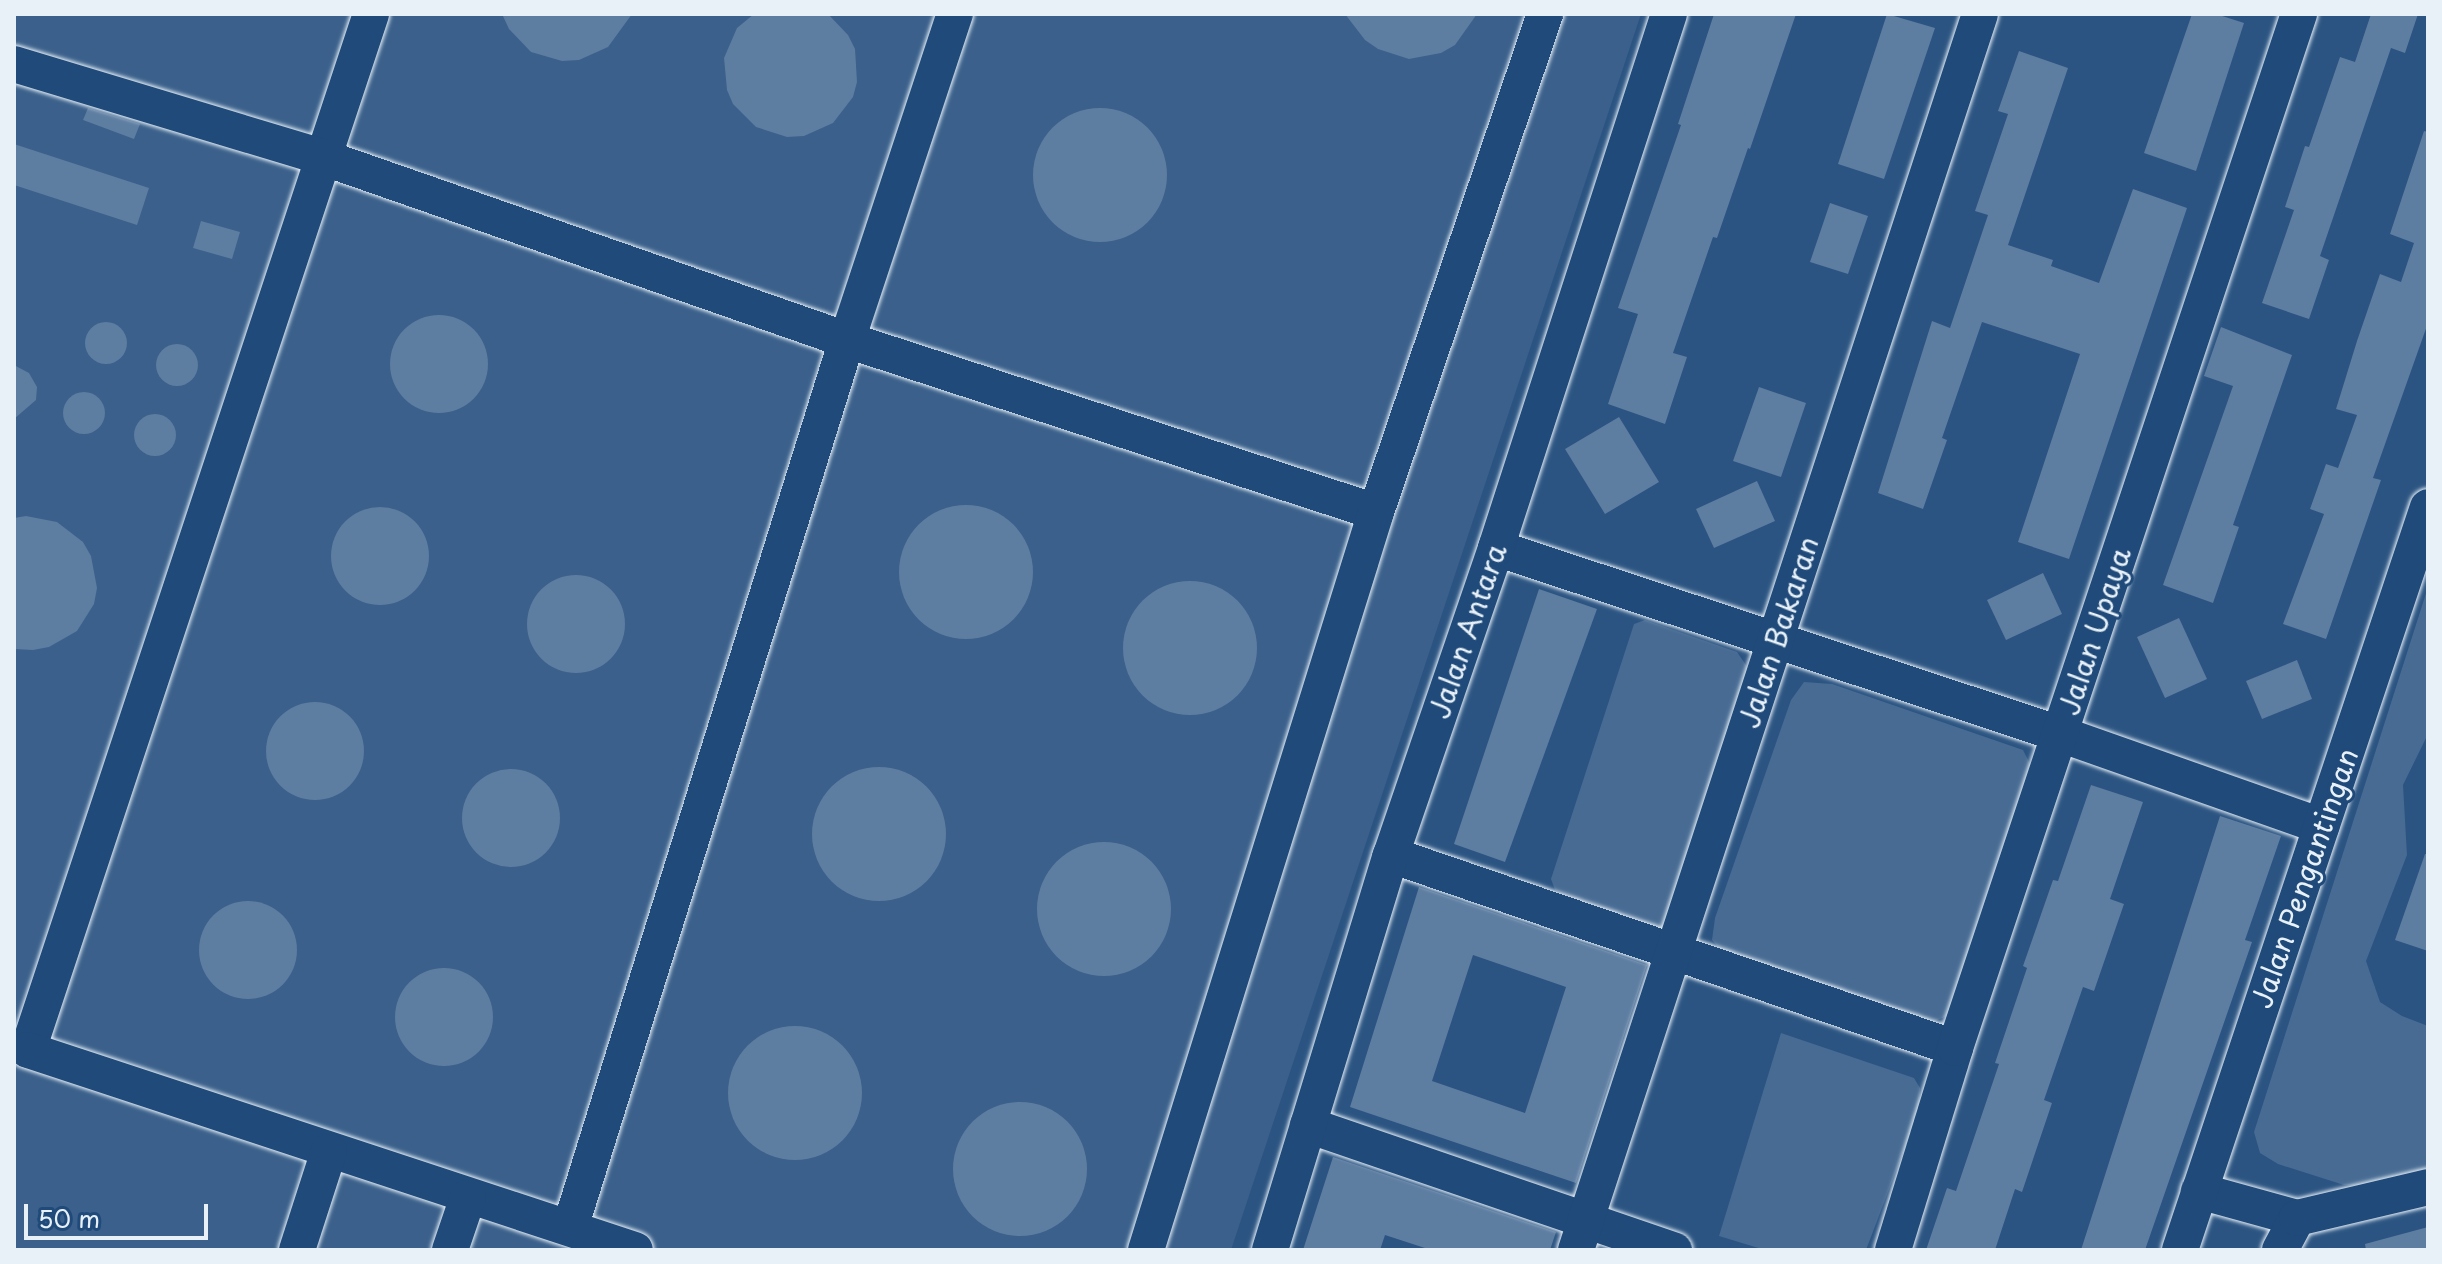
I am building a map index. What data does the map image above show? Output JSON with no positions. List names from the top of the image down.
{
  "streets": {
    "street": [
      "Jalan Antara",
      "Jalan Upaya",
      "Jalan Bakaran",
      "Jalan Pengantingan"
    ]
  },
  "scale_bar": "50 m"
}
